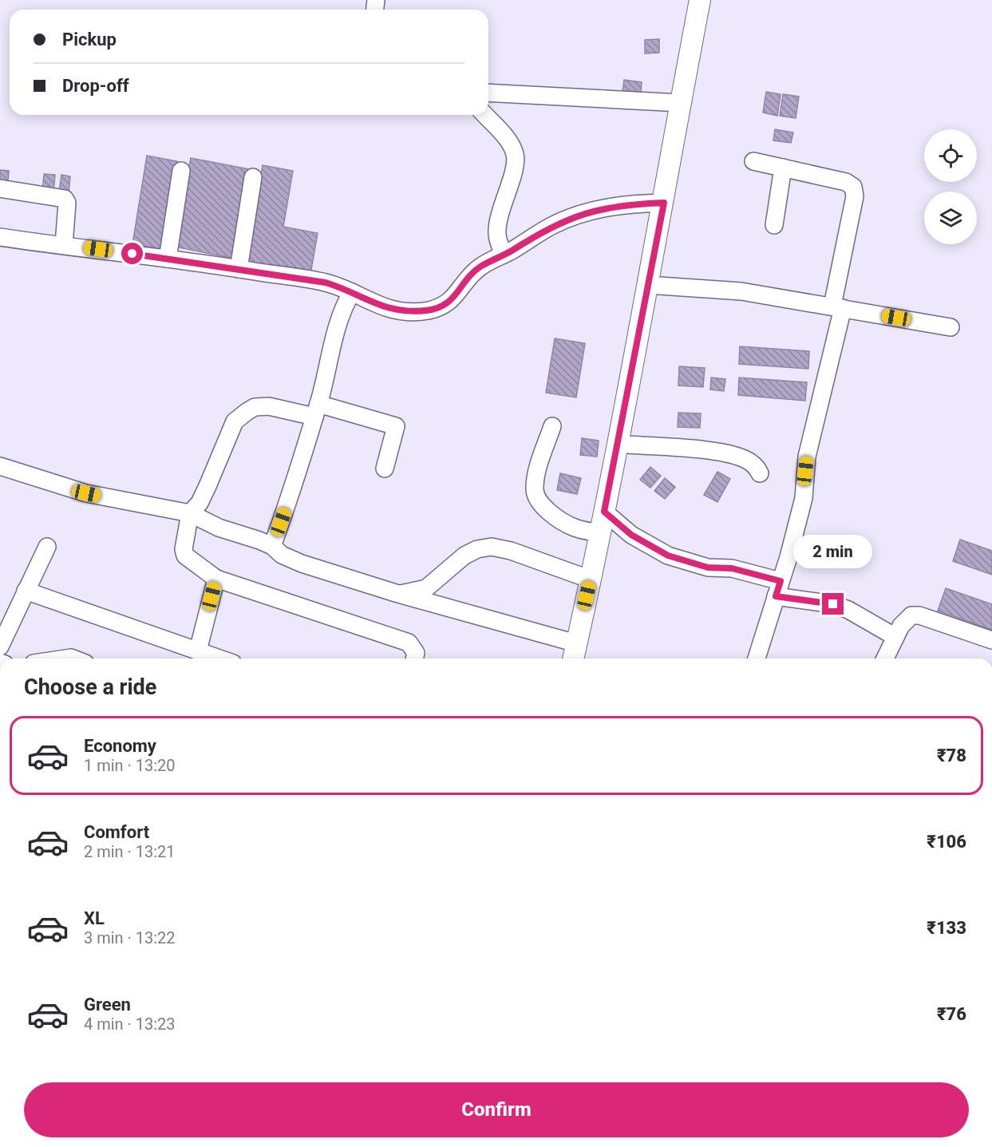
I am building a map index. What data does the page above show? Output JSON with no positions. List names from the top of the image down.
{
  "page": {
    "banner": ["Pickup", "Drop-off"],
    "bubble": "2 min",
    "heading": "Choose a ride",
    "list": [
      {
        "name": "Economy",
        "note": "1 min · 13:20",
        "value": "₹78"
      },
      {
        "name": "Comfort",
        "note": "2 min · 13:21",
        "value": "₹106"
      },
      {
        "name": "XL",
        "note": "3 min · 13:22",
        "value": "₹133"
      },
      {
        "name": "Green",
        "note": "4 min · 13:23",
        "value": "₹76"
      }
    ],
    "buttons": "Confirm"
  }
}
